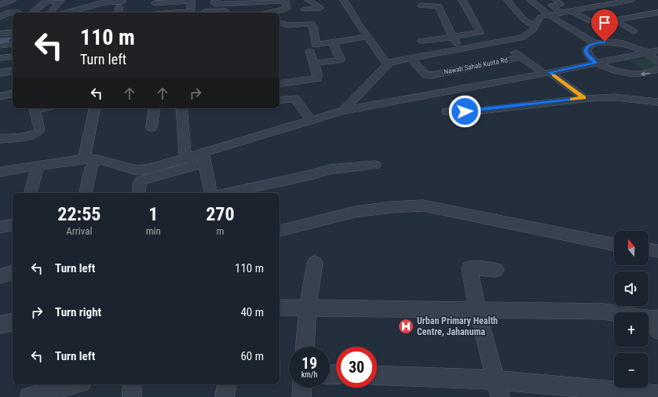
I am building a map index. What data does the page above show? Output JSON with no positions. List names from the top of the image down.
{
  "streets": {
    "street": ["Nawab Sahab Kunta Rd"]
  },
  "places": {
    "hospital": ["Urban Primary Health Centre, Jahanuma"]
  },
  "north": "top",
  "page": {
    "turn": ["110 m", "Turn left"],
    "eta": [
      "22:55",
      "Arrival",
      "1",
      "min",
      "270",
      "m"
    ],
    "map_buttons": ["+", "−"],
    "list": [
      {
        "name": "Turn left",
        "value": "110 m"
      },
      {
        "name": "Turn right",
        "value": "40 m"
      },
      {
        "name": "Turn left",
        "value": "60 m"
      }
    ],
    "speed": "19 km/h",
    "limit": "30"
  }
}
